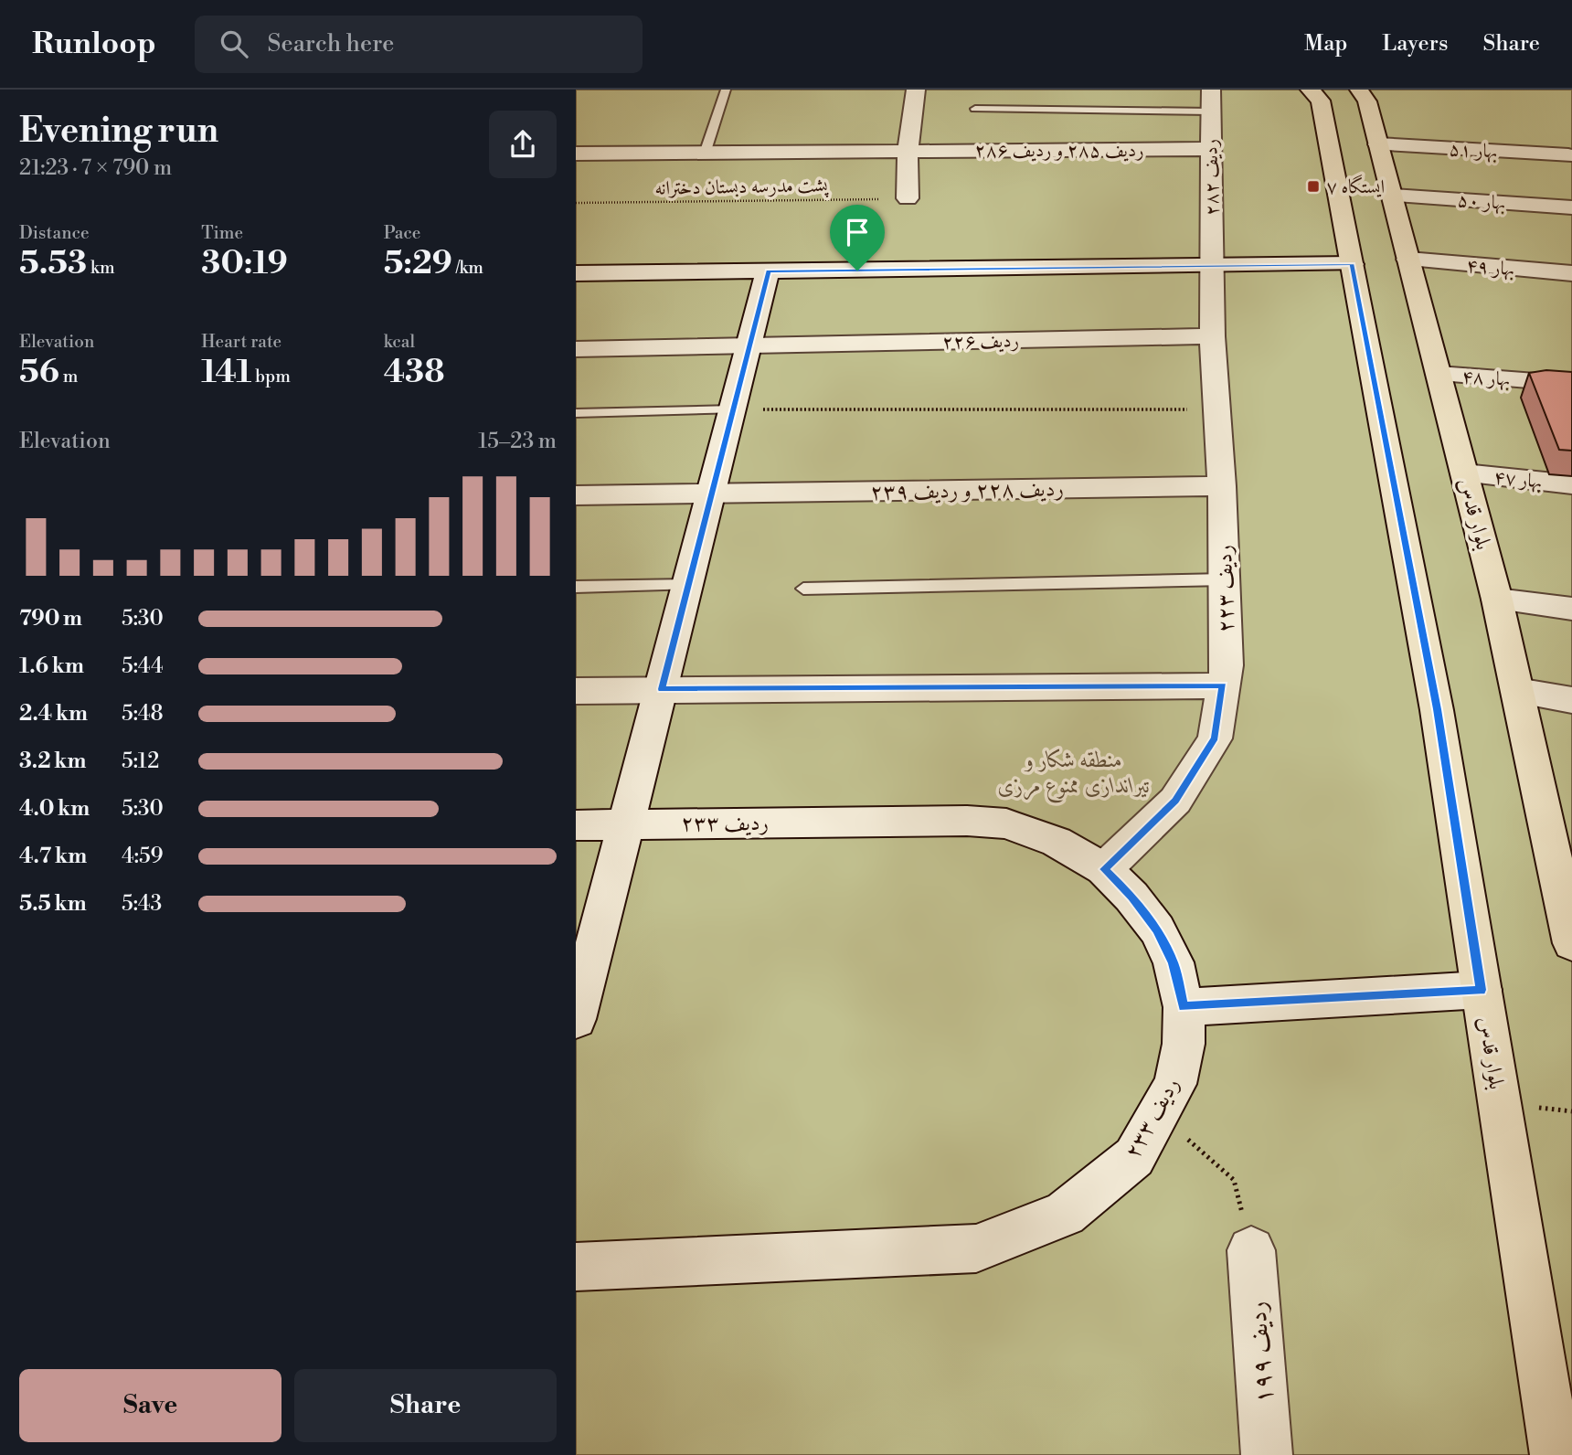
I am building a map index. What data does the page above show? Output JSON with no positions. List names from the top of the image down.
{
  "streets": {
    "main road": ["بلوار قدس"],
    "street": [
      "ردیف ۲۸۵ و ردیف ۲۸۶",
      "بهار ۵۱",
      "ردیف ۲۸۲",
      "بهار ۵۰",
      "بهار ۴۹",
      "ردیف ۲۲۶",
      "بهار ۴۸",
      "بهار ۴۷",
      "ردیف ۲۲۸ و ردیف ۲۳۹",
      "ردیف ۲۲۳",
      "ردیف ۲۳۳",
      "ردیف ۱۹۹"
    ],
    "path": ["پشت مدرسه دبستان دخترانه"]
  },
  "crossings": [
    ["ردیف ۲۸۵ و ردیف ۲۸۶", "ردیف ۲۸۲"],
    ["بهار ۵۱", "بلوار قدس"],
    ["ردیف ۲۸۲", "ردیف ۲۲۳"],
    ["بهار ۵۰", "بلوار قدس"],
    ["بهار ۴۹", "بلوار قدس"],
    ["ردیف ۲۲۶", "ردیف ۲۲۳"],
    ["بهار ۴۸", "بلوار قدس"],
    ["بهار ۴۷", "بلوار قدس"],
    ["ردیف ۲۲۸ و ردیف ۲۳۹", "ردیف ۲۲۳"],
    ["ردیف ۲۲۳", "ردیف ۲۳۳"]
  ],
  "parks": ["منطقه شکار و تیراندازی ممنوع مرزی"],
  "places": {
    "transit": ["ایستگاه ۷"]
  },
  "page": {
    "header": "Runloop",
    "search": "Search here",
    "nav": ["Map", "Layers", "Share"],
    "heading": ["Evening run", "21:23 · 7 × 790 m"],
    "stats": [
      ["Distance", "5.53 km"],
      ["Time", "30:19"],
      ["Pace", "5:29 /km"],
      ["Elevation", "56 m"],
      ["Heart rate", "141 bpm"],
      ["kcal", "438"]
    ],
    "chart": ["Elevation", "15–23 m"],
    "list": [
      {
        "name": "790 m",
        "note": "5:30"
      },
      {
        "name": "1.6 km",
        "note": "5:44"
      },
      {
        "name": "2.4 km",
        "note": "5:48"
      },
      {
        "name": "3.2 km",
        "note": "5:12"
      },
      {
        "name": "4.0 km",
        "note": "5:30"
      },
      {
        "name": "4.7 km",
        "note": "4:59"
      },
      {
        "name": "5.5 km",
        "note": "5:43"
      }
    ],
    "buttons": ["Save", "Share"]
  }
}
